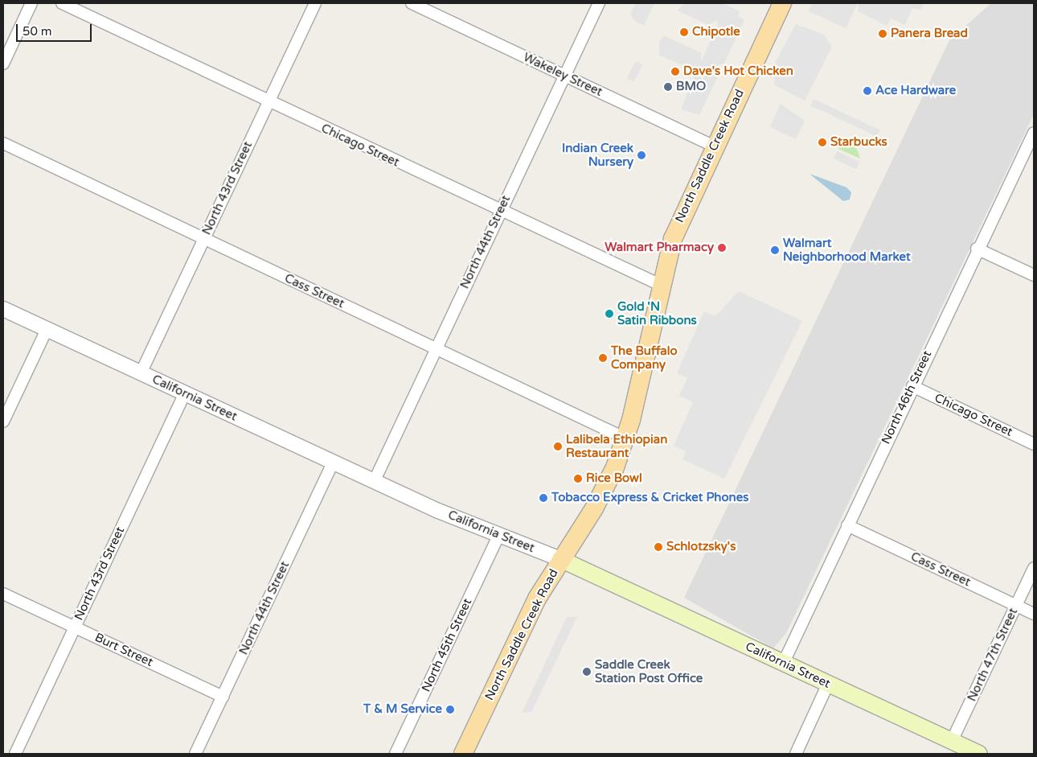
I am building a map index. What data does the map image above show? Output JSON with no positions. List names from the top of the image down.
{
  "streets": {
    "main road": ["North Saddle Creek Road", "California Street"],
    "street": [
      "Wakeley Street",
      "Chicago Street",
      "North 43rd Street",
      "North 44th Street",
      "Cass Street",
      "North 46th Street",
      "North 45th Street",
      "Burt Street",
      "North 47th Street"
    ]
  },
  "crossings": [
    ["Wakeley Street", "North Saddle Creek Road"],
    ["Wakeley Street", "North 44th Street"],
    ["Chicago Street", "North Saddle Creek Road"],
    ["Chicago Street", "North 43rd Street"],
    ["Chicago Street", "North 44th Street"],
    ["Chicago Street", "North 46th Street"],
    ["North Saddle Creek Road", "Cass Street"],
    ["North Saddle Creek Road", "California Street"],
    ["North 43rd Street", "Cass Street"],
    ["North 43rd Street", "California Street"],
    ["North 43rd Street", "Burt Street"],
    ["North 44th Street", "Cass Street"],
    ["North 44th Street", "California Street"],
    ["North 44th Street", "Burt Street"],
    ["Cass Street", "North 46th Street"],
    ["Cass Street", "North 47th Street"],
    ["North 46th Street", "California Street"],
    ["California Street", "North 45th Street"],
    ["California Street", "North 47th Street"]
  ],
  "places": [
    "Chipotle",
    "Panera Bread",
    "Dave's Hot Chicken",
    "BMO",
    "Ace Hardware",
    "Starbucks",
    "Indian Creek Nursery",
    "Walmart Pharmacy",
    "Walmart Neighborhood Market",
    "Gold 'N Satin Ribbons",
    "The Buffalo Company",
    "Lalibela Ethiopian Restaurant",
    "Rice Bowl",
    "Tobacco Express & Cricket Phones",
    "Schlotzsky's",
    "Saddle Creek Station Post Office",
    "T & M Service"
  ],
  "scale_bar": "50 m"
}
